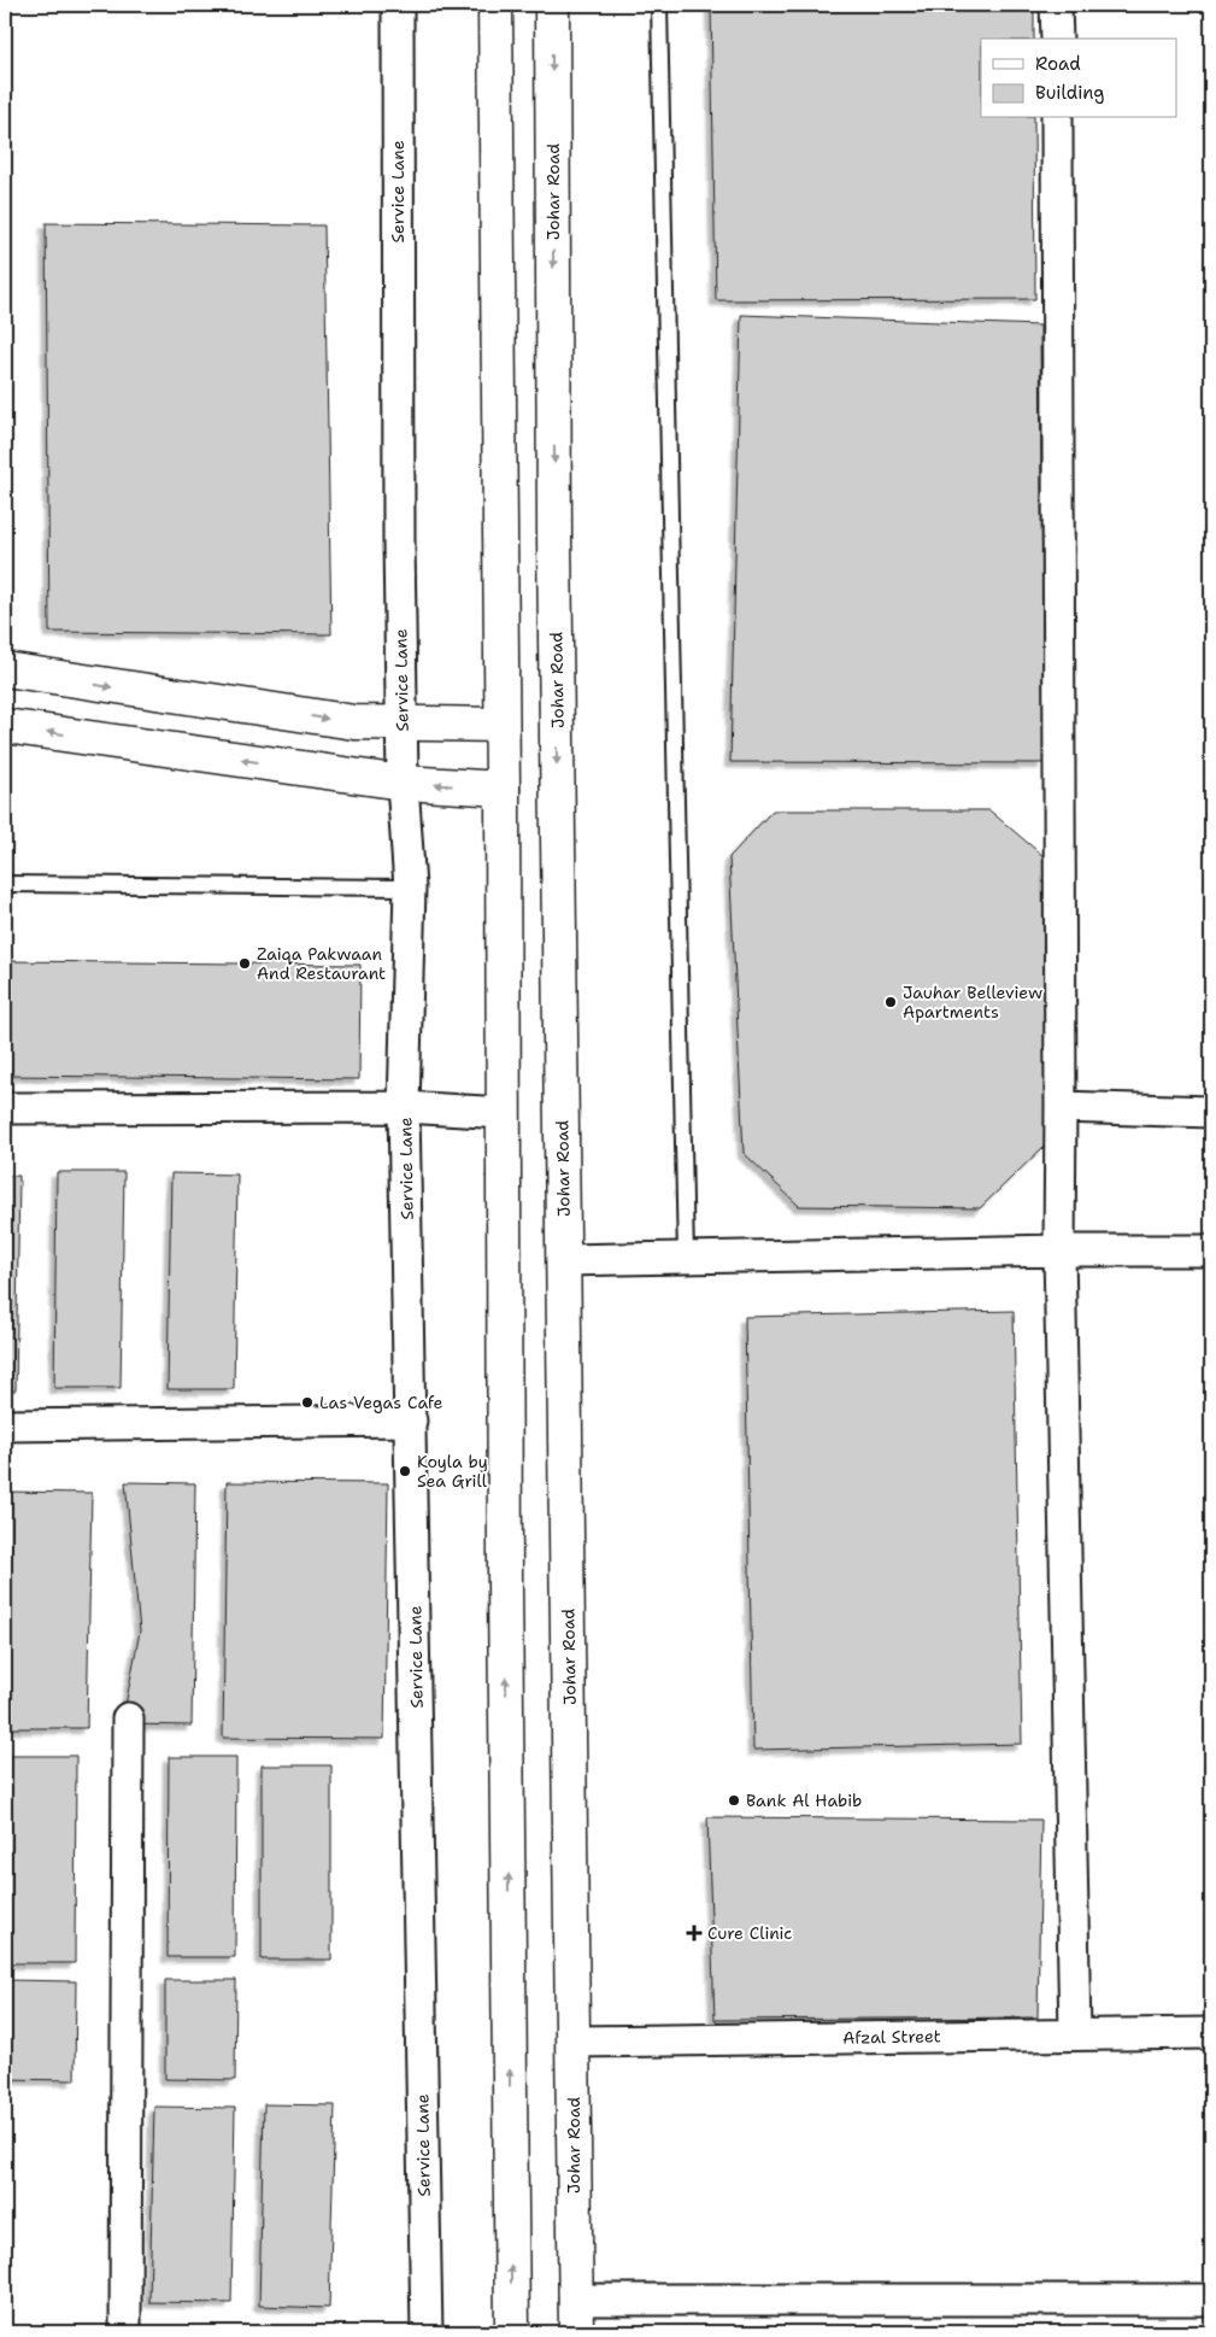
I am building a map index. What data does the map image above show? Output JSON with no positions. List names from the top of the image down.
{
  "streets": {
    "main road": ["Johar Road"],
    "street": ["Service Lane", "Afzal Street"]
  },
  "crossings": [
    ["Johar Road", "Afzal Street"]
  ],
  "places": {
    "other": [
      "Zaiqa Pakwaan And Restaurant",
      "Jauhar Belleview Apartments",
      "Las Vegas Cafe",
      "Koyla by Sea Grill",
      "Bank Al Habib"
    ],
    "health": ["Cure Clinic"]
  },
  "legend": ["Road", "Building"]
}
